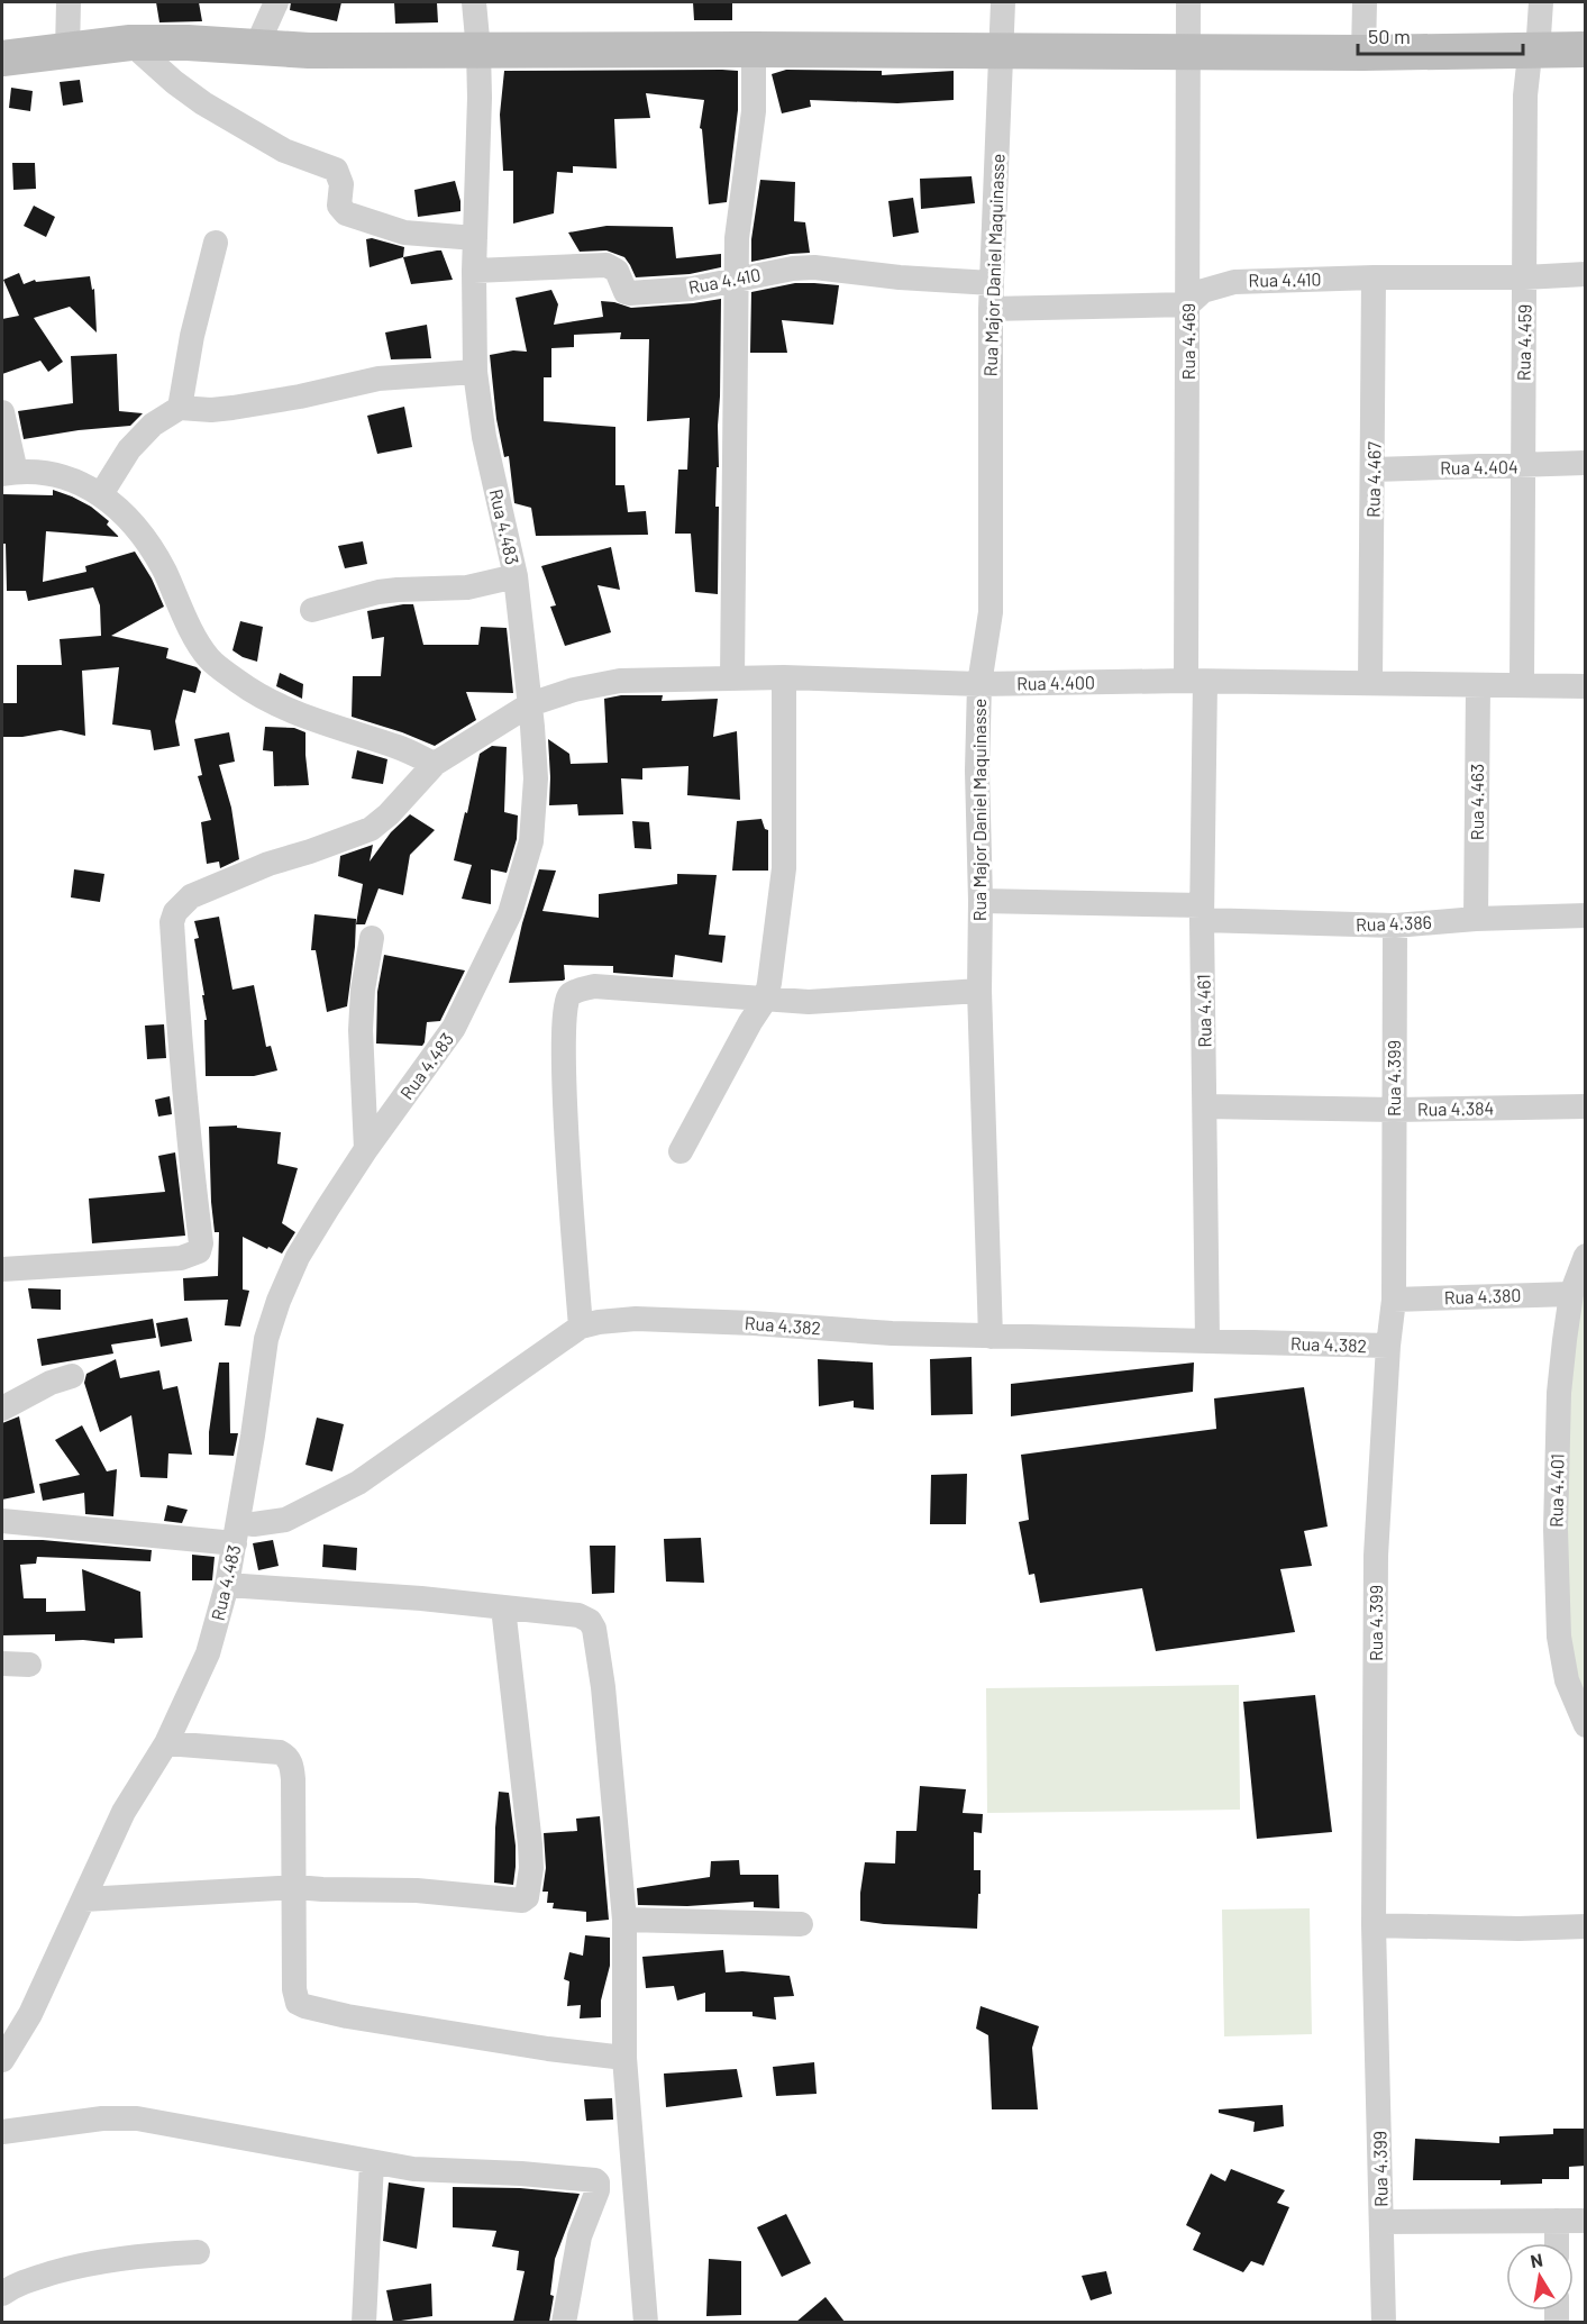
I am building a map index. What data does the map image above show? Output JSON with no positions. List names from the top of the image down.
{
  "streets": {
    "street": [
      "Rua Major Daniel Maquinasse",
      "Rua 4.410",
      "Rua 4.469",
      "Rua 4.459",
      "Rua 4.404",
      "Rua 4.467",
      "Rua 4.483",
      "Rua 4.400",
      "Rua 4.463",
      "Rua 4.386",
      "Rua 4.461",
      "Rua 4.399",
      "Rua 4.384",
      "Rua 4.380",
      "Rua 4.382",
      "Rua 4.401"
    ]
  },
  "crossings": [
    ["Rua Major Daniel Maquinasse", "Rua 4.410"],
    ["Rua Major Daniel Maquinasse", "Rua 4.400"],
    ["Rua Major Daniel Maquinasse", "Rua 4.386"],
    ["Rua Major Daniel Maquinasse", "Rua 4.382"],
    ["Rua 4.410", "Rua 4.469"],
    ["Rua 4.410", "Rua 4.459"],
    ["Rua 4.410", "Rua 4.467"],
    ["Rua 4.410", "Rua 4.483"],
    ["Rua 4.469", "Rua 4.400"],
    ["Rua 4.469", "Rua 4.461"],
    ["Rua 4.459", "Rua 4.404"],
    ["Rua 4.459", "Rua 4.400"],
    ["Rua 4.404", "Rua 4.467"],
    ["Rua 4.467", "Rua 4.400"],
    ["Rua 4.483", "Rua 4.400"],
    ["Rua 4.483", "Rua 4.382"],
    ["Rua 4.400", "Rua 4.463"],
    ["Rua 4.400", "Rua 4.461"],
    ["Rua 4.463", "Rua 4.386"],
    ["Rua 4.386", "Rua 4.461"],
    ["Rua 4.386", "Rua 4.399"],
    ["Rua 4.461", "Rua 4.384"],
    ["Rua 4.461", "Rua 4.382"],
    ["Rua 4.399", "Rua 4.384"],
    ["Rua 4.399", "Rua 4.380"],
    ["Rua 4.399", "Rua 4.382"],
    ["Rua 4.380", "Rua 4.401"]
  ],
  "scale_bar": "50 m",
  "north": "top"
}
